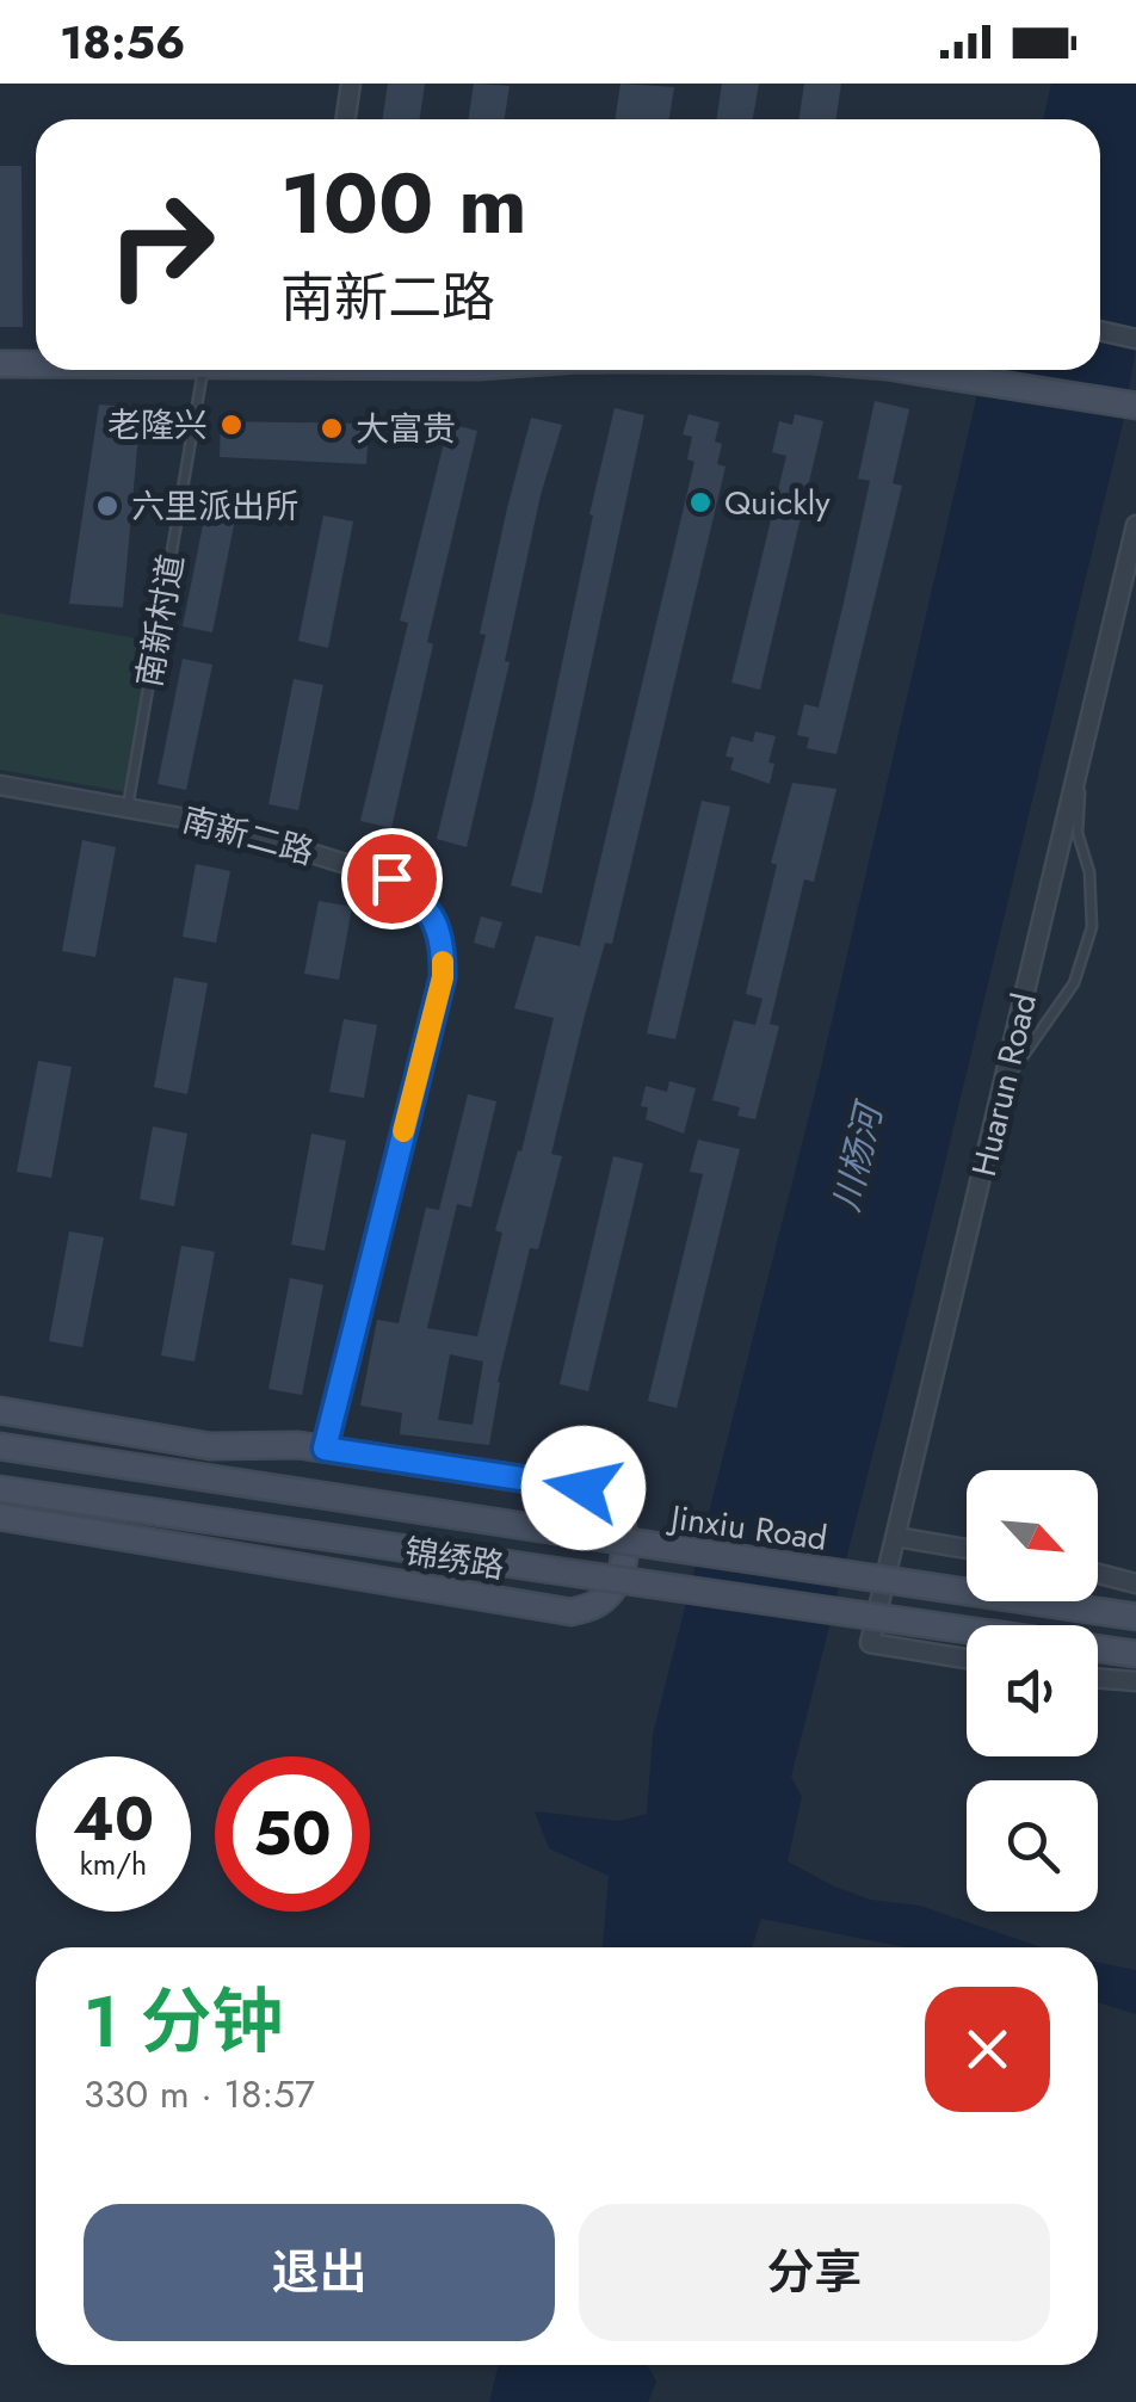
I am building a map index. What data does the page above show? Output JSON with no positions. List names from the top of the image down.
{
  "streets": {
    "main road": ["Jinxiu Road", "锦绣路"],
    "street": ["南新二路", "Huarun Road"],
    "lane": ["南新村道"]
  },
  "crossings": [
    ["南新村道", "南新二路"],
    ["南新二路", "锦绣路"]
  ],
  "water": ["川杨河"],
  "places": [
    "老隆兴",
    "大富贵",
    "Quickly",
    "六里派出所"
  ],
  "north": "bottom right",
  "page": {
    "status": "18:56",
    "turn": ["100 m", "南新二路"],
    "speed": "40 km/h",
    "limit": "50",
    "heading": ["1 分钟", "330 m · 18:57"],
    "buttons": ["退出", "分享"]
  }
}
